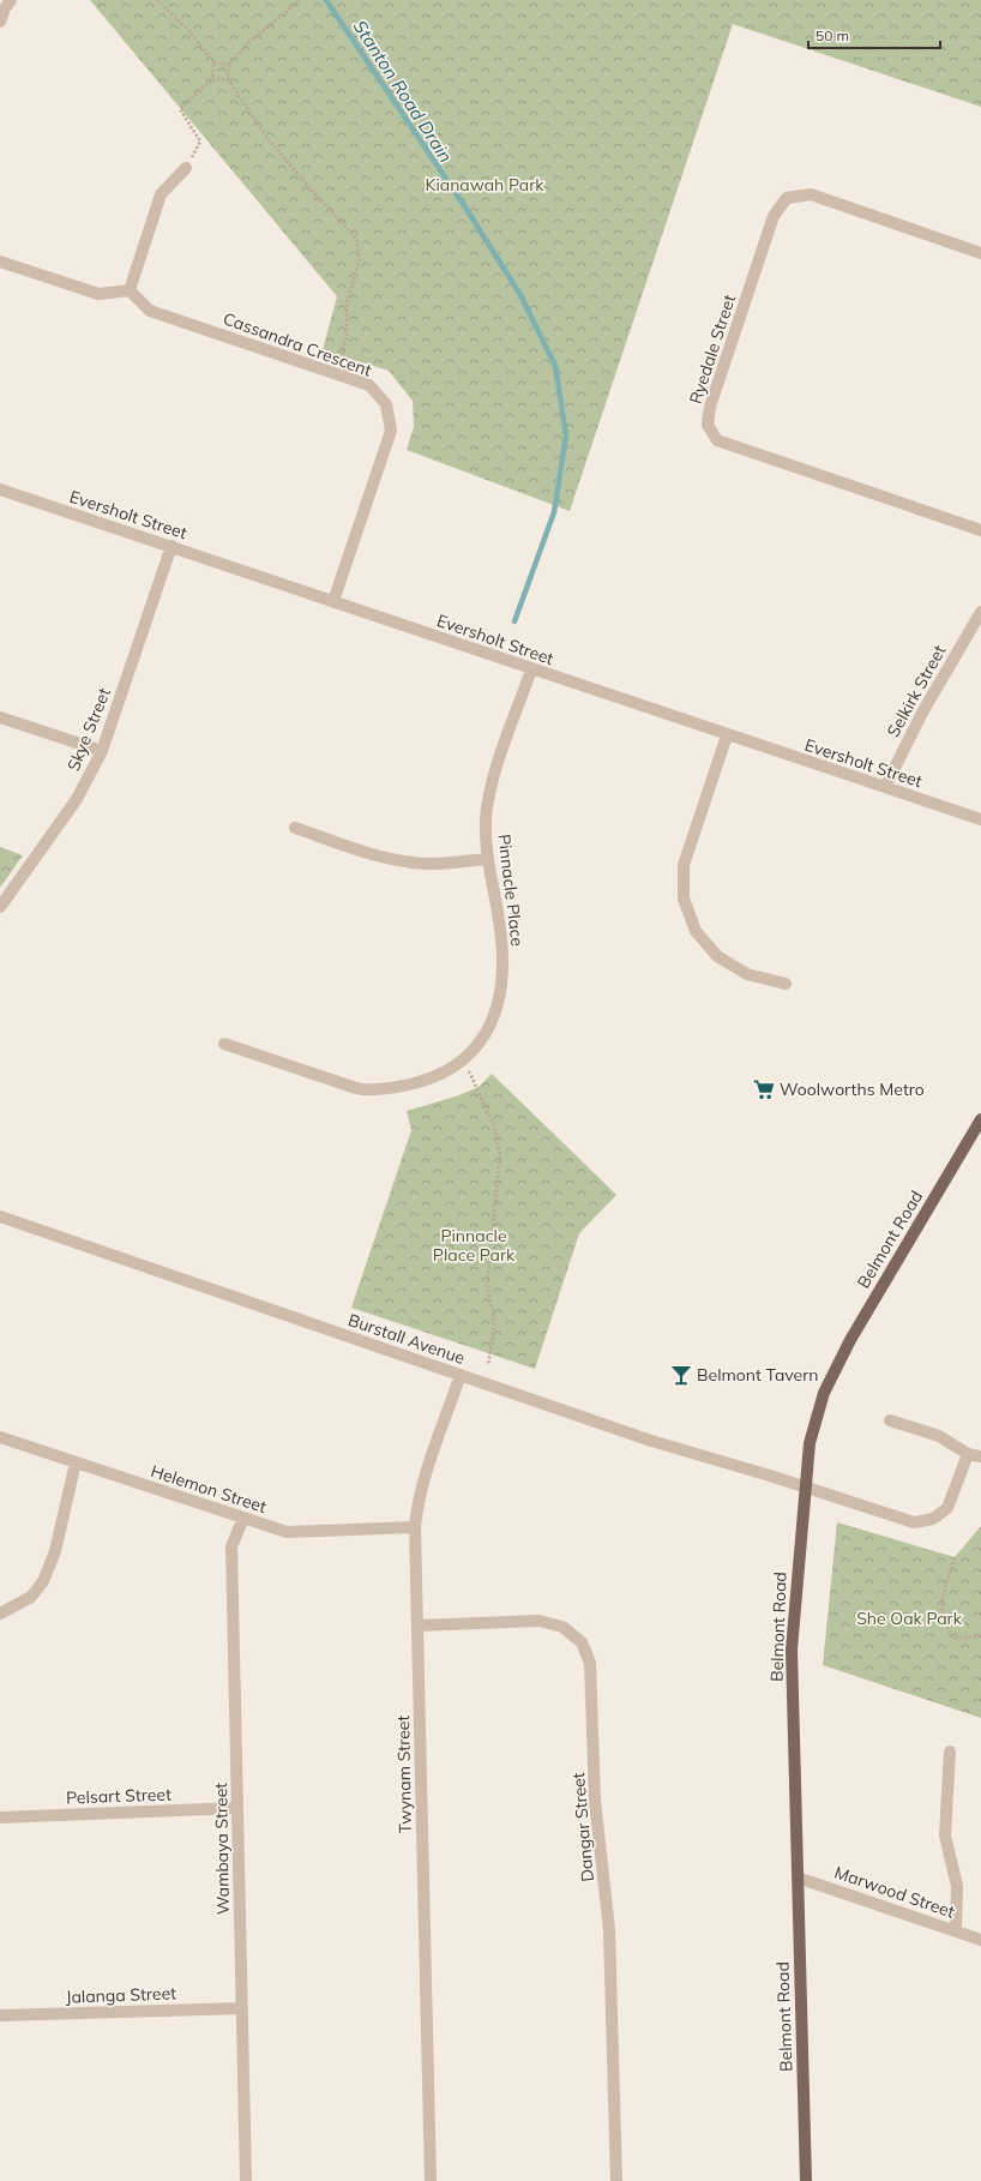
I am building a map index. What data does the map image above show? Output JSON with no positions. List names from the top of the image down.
{
  "streets": {
    "main road": ["Belmont Road"],
    "street": [
      "Cassandra Crescent",
      "Ryedale Street",
      "Eversholt Street",
      "Selkirk Street",
      "Skye Street",
      "Pinnacle Place",
      "Burstall Avenue",
      "Helemon Street",
      "Twynam Street",
      "Pelsart Street",
      "Dangar Street",
      "Wambaya Street",
      "Marwood Street",
      "Jalanga Street"
    ]
  },
  "crossings": [
    ["Cassandra Crescent", "Eversholt Street"],
    ["Eversholt Street", "Selkirk Street"],
    ["Eversholt Street", "Skye Street"],
    ["Eversholt Street", "Pinnacle Place"],
    ["Belmont Road", "Burstall Avenue"],
    ["Belmont Road", "Marwood Street"],
    ["Burstall Avenue", "Twynam Street"],
    ["Helemon Street", "Twynam Street"],
    ["Helemon Street", "Wambaya Street"],
    ["Twynam Street", "Dangar Street"],
    ["Pelsart Street", "Wambaya Street"],
    ["Wambaya Street", "Jalanga Street"]
  ],
  "water": ["Stanton Road Drain"],
  "parks": ["Kianawah Park", "Pinnacle Place Park", "She Oak Park"],
  "places": {
    "supermarket": ["Woolworths Metro"],
    "bar": ["Belmont Tavern"]
  },
  "scale_bar": "50 m"
}
